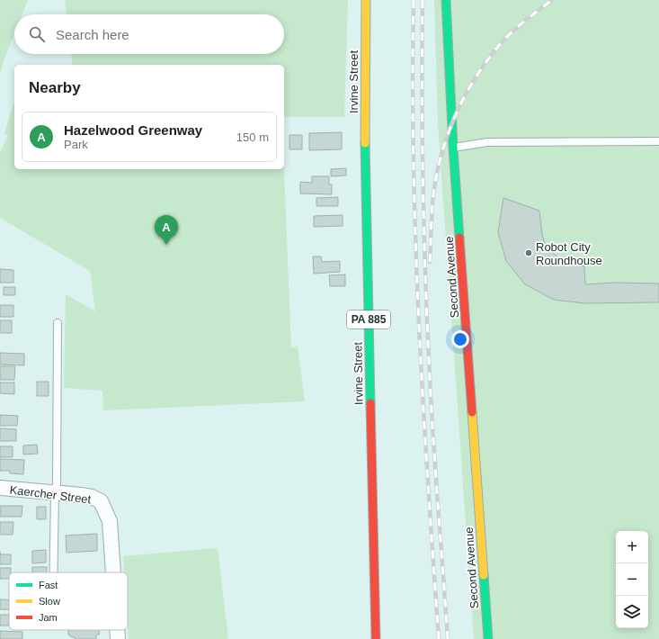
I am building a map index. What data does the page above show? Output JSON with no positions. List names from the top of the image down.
{
  "streets": {
    "street": [
      "Irvine Street",
      "Second Avenue",
      "PA 885",
      "Kaercher Street"
    ]
  },
  "places": ["Robot City Roundhouse"],
  "legend": ["Fast", "Slow", "Jam"],
  "page": {
    "search": "Search here",
    "heading": "Nearby",
    "list": [
      {
        "mark": "A",
        "name": "Hazelwood Greenway",
        "note": "Park",
        "value": "150 m"
      }
    ],
    "pins": "A",
    "map_buttons": ["+", "−"]
  }
}
